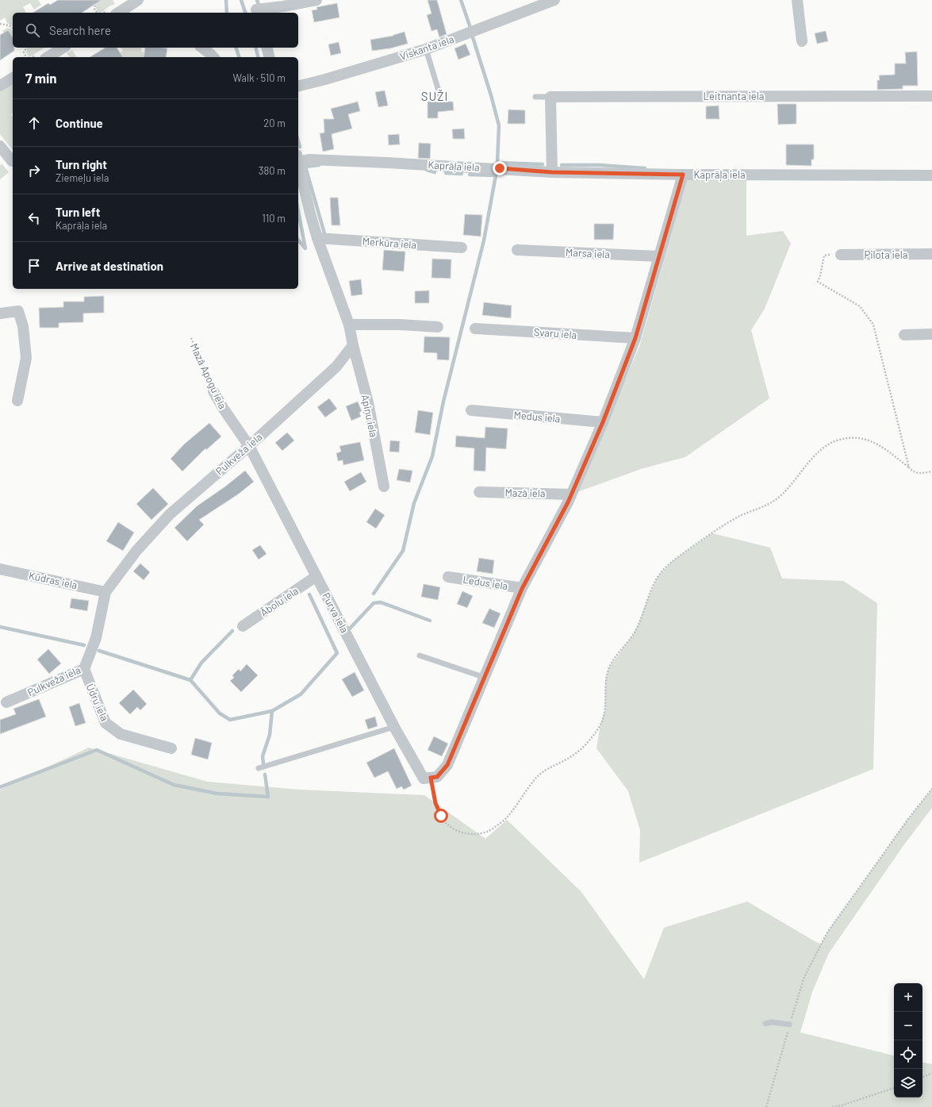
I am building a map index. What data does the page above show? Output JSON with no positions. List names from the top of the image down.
{
  "streets": {
    "street": [
      "Viskanta iela",
      "Leitnanta iela",
      "Kaprāļa iela",
      "Merkūra iela",
      "Marsa iela",
      "Pilota iela",
      "Svaru iela",
      "Mazā Apogu iela",
      "Apiņu iela",
      "Medus iela",
      "Pulkveža iela",
      "Mazā iela",
      "Kūdras iela",
      "Ledus iela",
      "Ābolu iela",
      "Purva iela",
      "Ūdru iela"
    ]
  },
  "crossings": [
    ["Mazā Apogu iela", "Pulkveža iela"],
    ["Mazā Apogu iela", "Purva iela"],
    ["Apiņu iela", "Pulkveža iela"],
    ["Pulkveža iela", "Kūdras iela"],
    ["Pulkveža iela", "Purva iela"],
    ["Pulkveža iela", "Ūdru iela"],
    ["Ābolu iela", "Purva iela"]
  ],
  "districts": ["SUŽI"],
  "page": {
    "search": "Search here",
    "heading": ["7 min", "Walk · 510 m"],
    "list": [
      ["Continue", "20 m"],
      ["Turn right", "Ziemeļu iela", "380 m"],
      ["Turn left", "Kaprāļa iela", "110 m"],
      "Arrive at destination"
    ],
    "map_buttons": ["+", "−"]
  }
}
